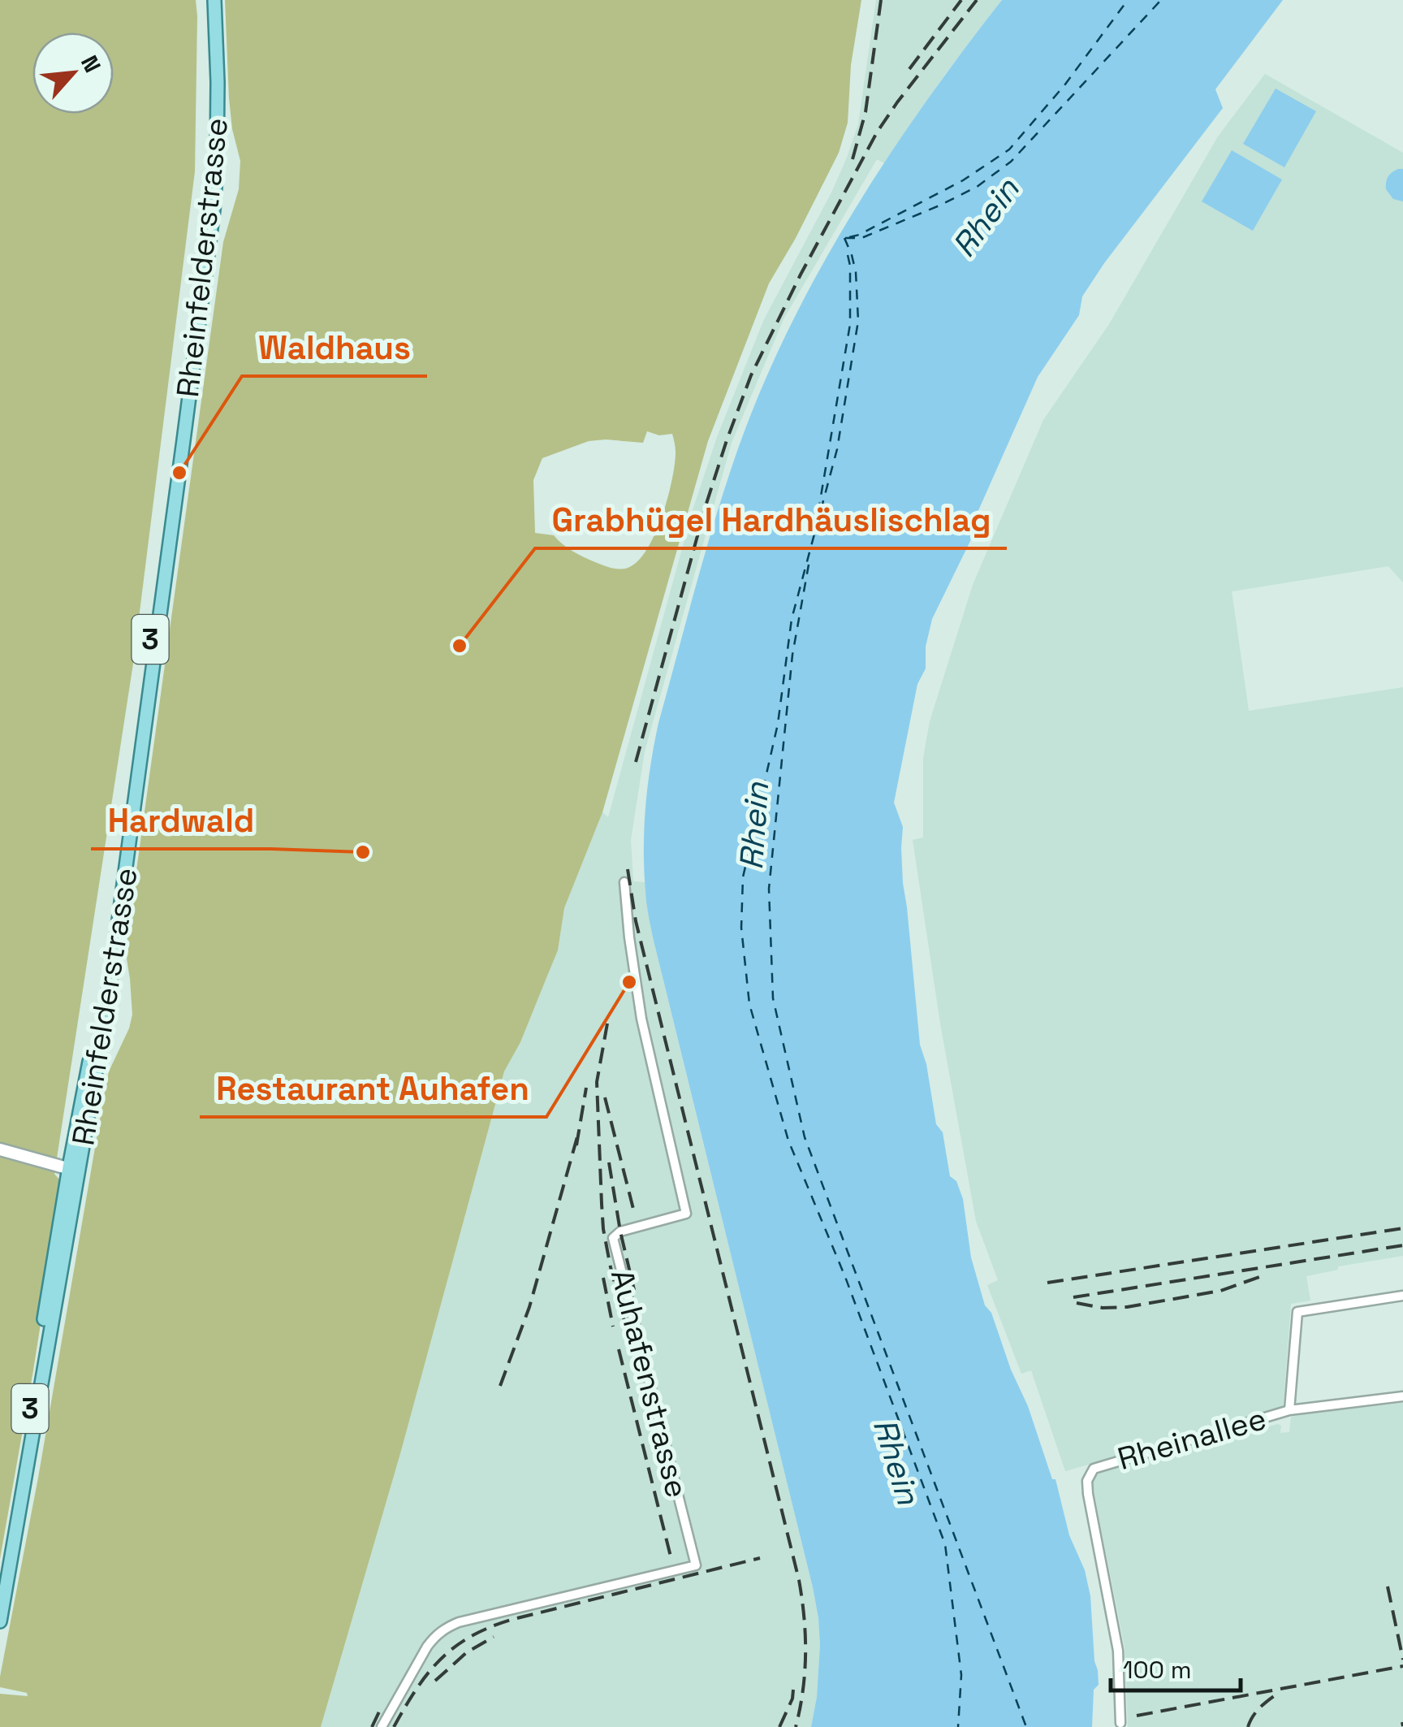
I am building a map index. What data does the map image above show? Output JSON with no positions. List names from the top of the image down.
{
  "streets": {
    "main road": ["Rheinfelderstrasse", "3"],
    "street": ["Auhafenstrasse", "Rheinallee"]
  },
  "water": ["Rhein"],
  "places": [
    "Waldhaus",
    "Grabhügel Hardhäuslischlag",
    "Hardwald",
    "Restaurant Auhafen"
  ],
  "scale_bar": "100 m",
  "north": "top right"
}
